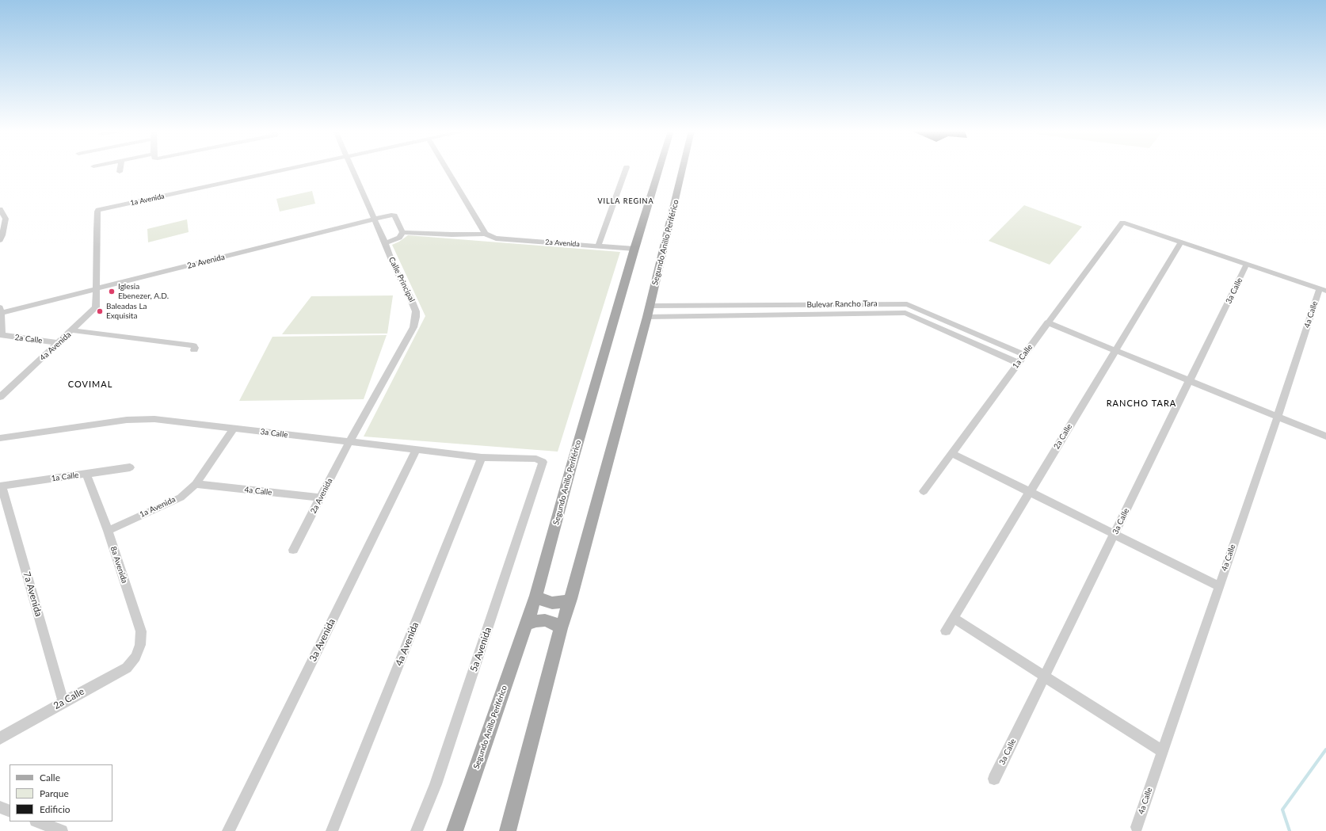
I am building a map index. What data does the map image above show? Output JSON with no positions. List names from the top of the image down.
{
  "streets": {
    "main road": ["Segundo Anillo Periférico"],
    "street": [
      "1a Avenida",
      "2a Avenida",
      "Calle Principal",
      "3a Calle",
      "Bulevar Rancho Tara",
      "4a Calle",
      "2a Calle",
      "4a Avenida",
      "1a Calle",
      "8a Avenida",
      "7a Avenida",
      "3a Avenida",
      "5a Avenida"
    ]
  },
  "crossings": [
    ["1a Avenida", "2a Avenida"],
    ["1a Avenida", "3a Calle"],
    ["1a Avenida", "4a Calle"],
    ["1a Avenida", "4a Avenida"],
    ["1a Avenida", "8a Avenida"],
    ["Segundo Anillo Periférico", "2a Avenida"],
    ["Segundo Anillo Periférico", "Bulevar Rancho Tara"],
    ["2a Avenida", "Calle Principal"],
    ["2a Avenida", "3a Calle"],
    ["2a Avenida", "4a Calle"],
    ["2a Avenida", "2a Calle"],
    ["2a Avenida", "4a Avenida"],
    ["Calle Principal", "3a Calle"],
    ["3a Calle", "4a Avenida"],
    ["3a Calle", "3a Avenida"],
    ["3a Calle", "5a Avenida"],
    ["Bulevar Rancho Tara", "1a Calle"],
    ["2a Calle", "4a Avenida"],
    ["2a Calle", "1a Calle"],
    ["2a Calle", "8a Avenida"],
    ["2a Calle", "7a Avenida"],
    ["1a Calle", "8a Avenida"],
    ["1a Calle", "7a Avenida"]
  ],
  "districts": ["VILLA REGINA", "COVIMAL", "RANCHO TARA"],
  "places": ["Iglesia Ebenezer, A.D.", "Baleadas La Exquisita"],
  "legend": ["Calle", "Parque", "Edificio"]
}
